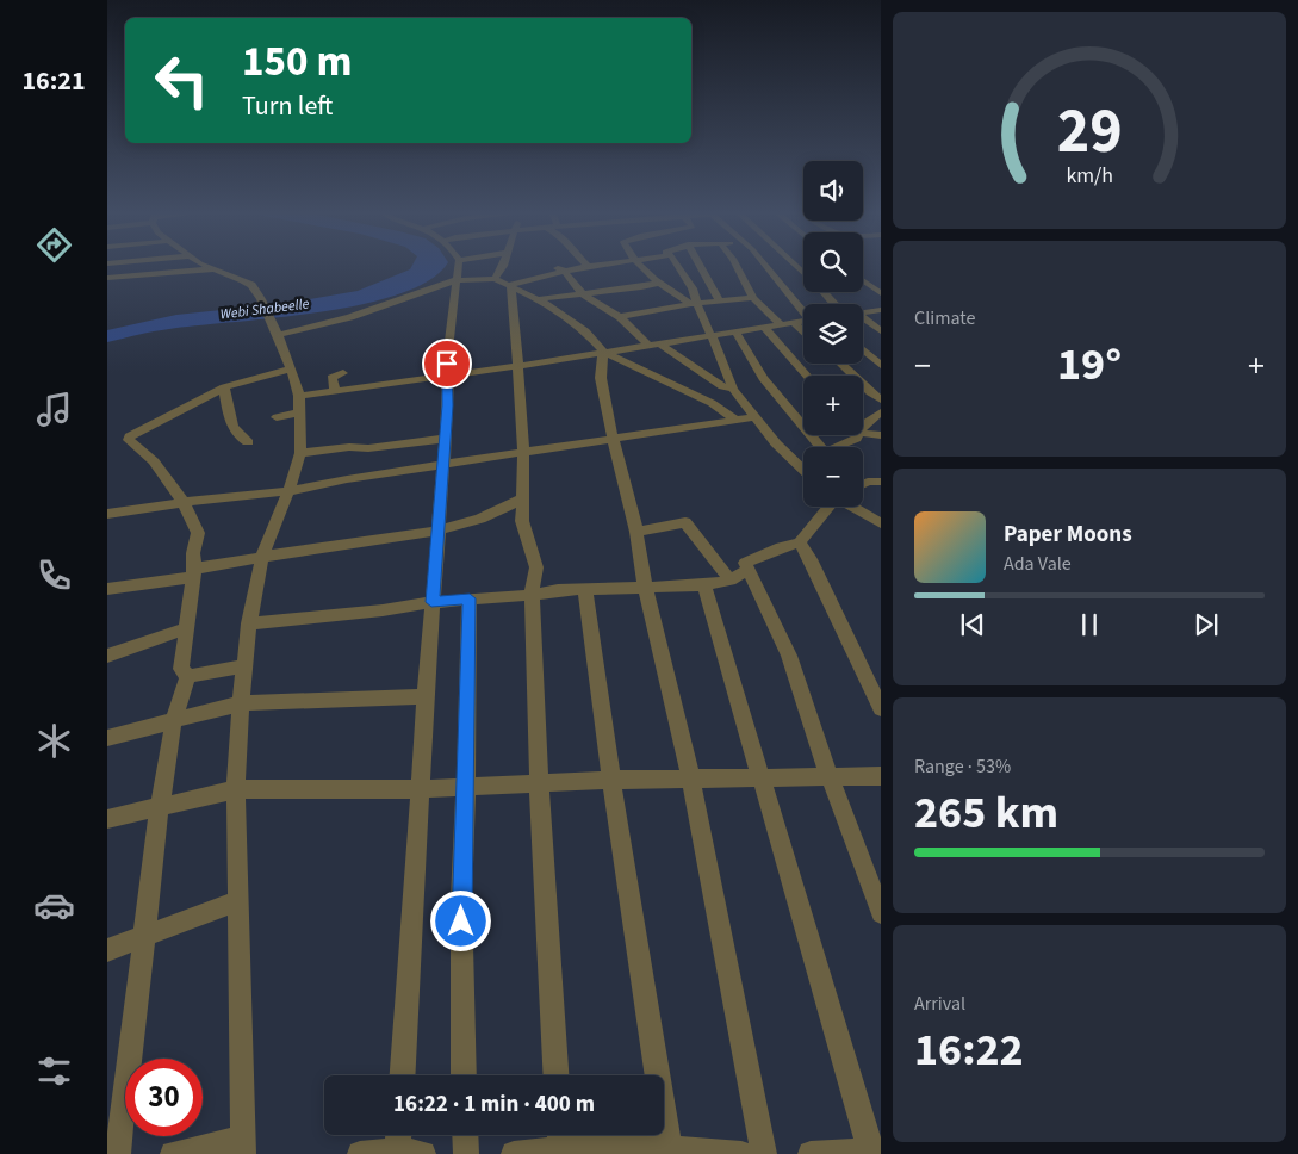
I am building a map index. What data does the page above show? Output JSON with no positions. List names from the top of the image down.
{
  "water": ["Webi Shabeelle"],
  "page": {
    "tabs": "16:21",
    "turn": ["150 m", "Turn left"],
    "map_buttons": ["+", "−"],
    "tile": [
      "Climate",
      ["Range · 53%", "265 km"],
      ["Arrival", "16:22"]
    ],
    "heat": ["−", "19°", "+"],
    "song": ["Paper Moons", "Ada Vale"],
    "limit": "30",
    "trip": "16:22 · 1 min · 400 m",
    "gauge": ["29", "km/h"]
  }
}
